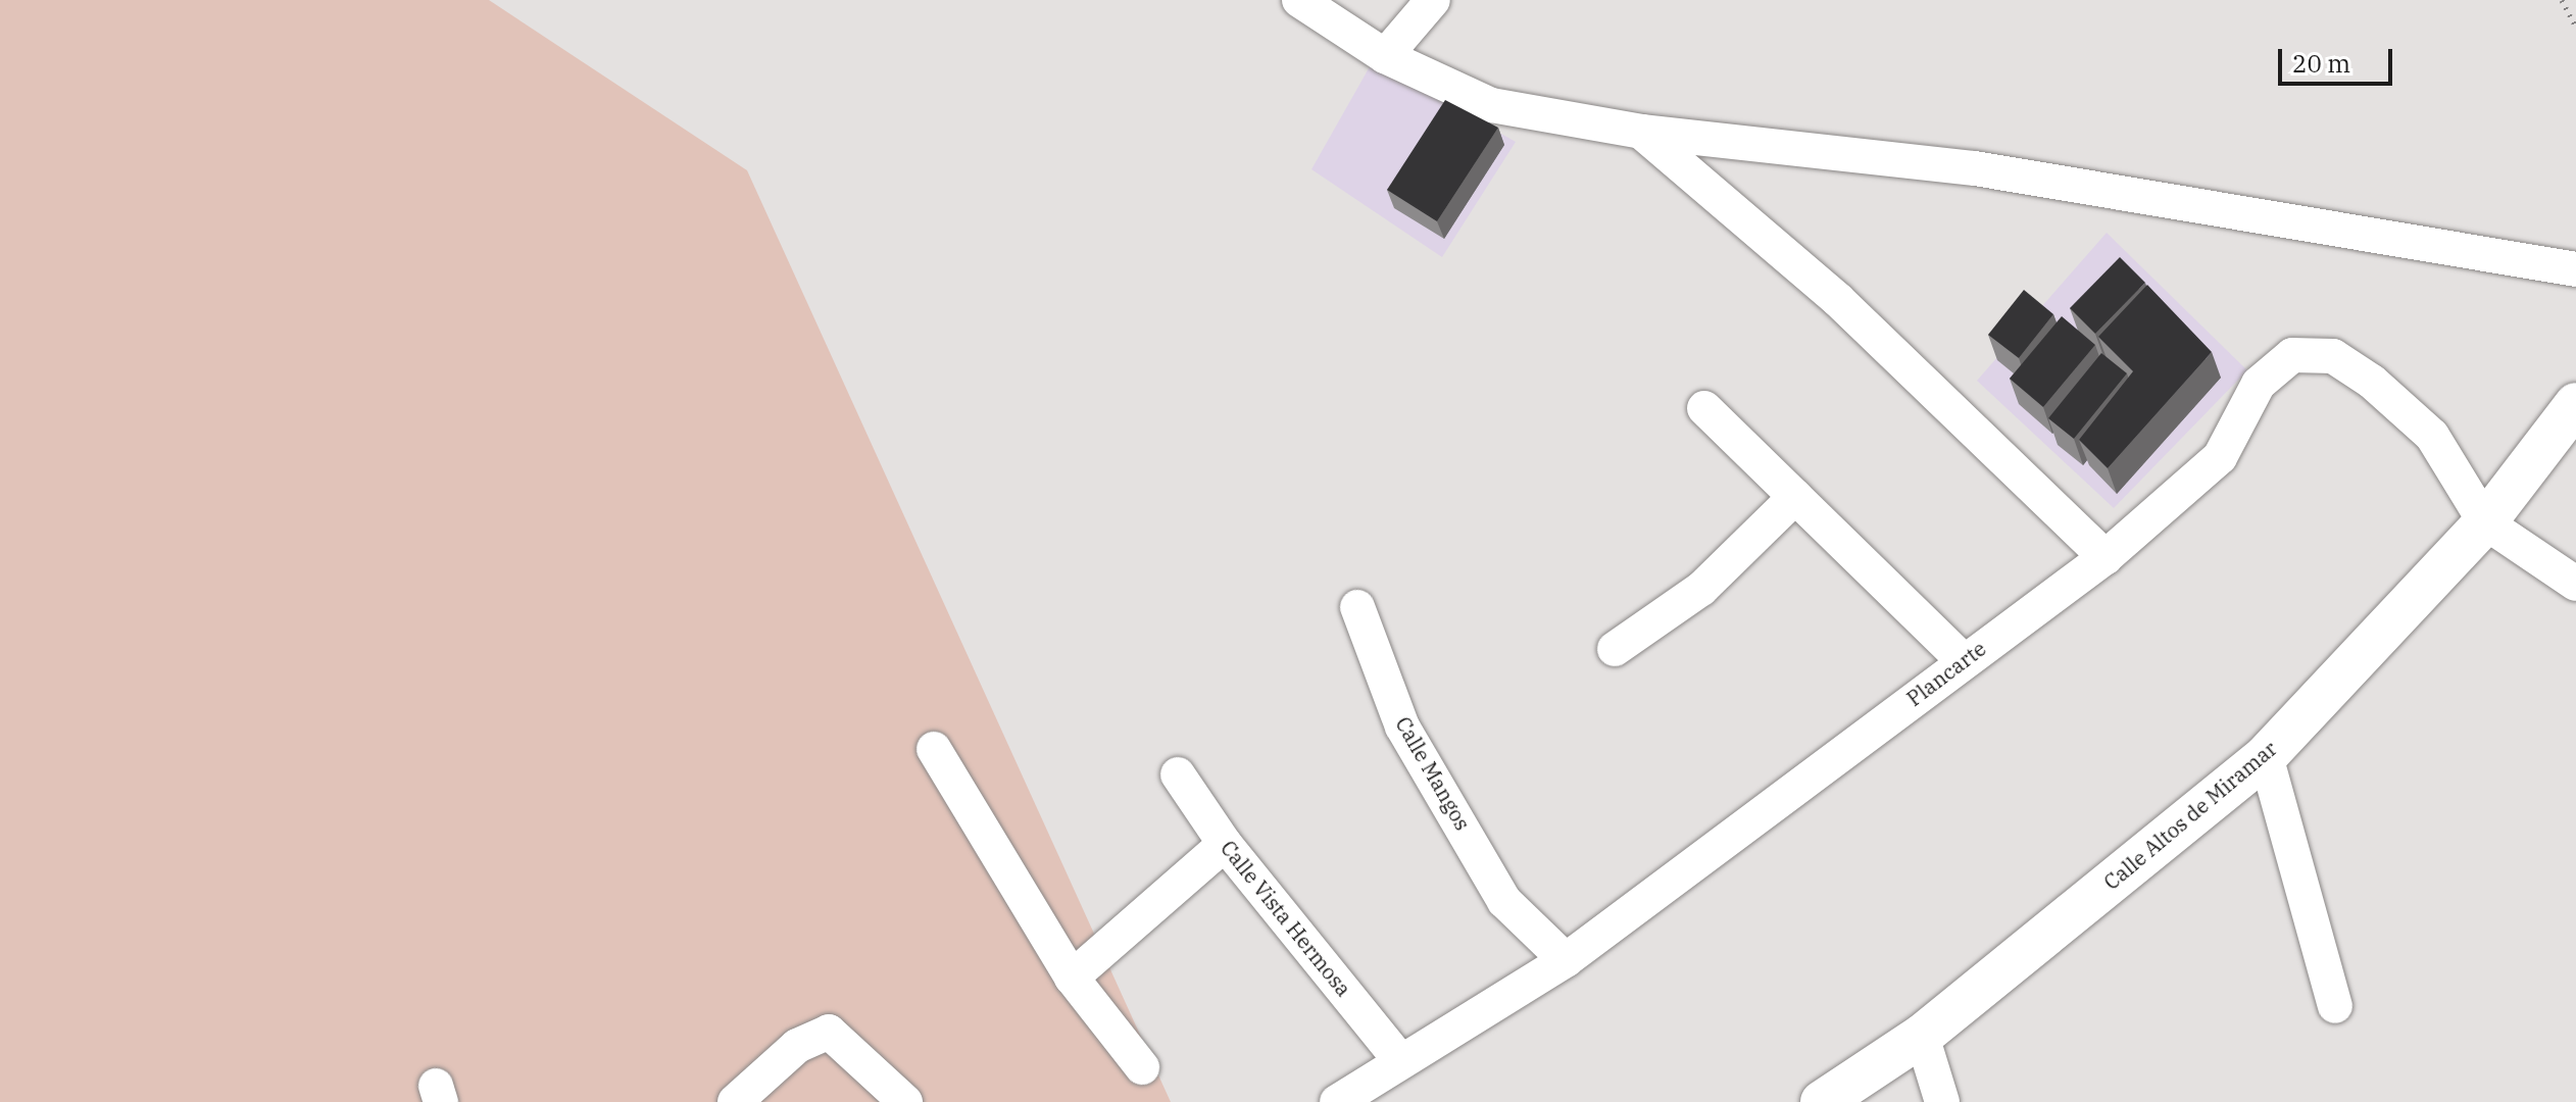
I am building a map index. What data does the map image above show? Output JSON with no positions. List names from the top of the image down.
{
  "streets": {
    "street": [
      "Plancarte",
      "Calle Mangos",
      "Calle Altos de Miramar",
      "Calle Vista Hermosa"
    ]
  },
  "crossings": [
    ["Plancarte", "Calle Mangos"],
    ["Plancarte", "Calle Altos de Miramar"],
    ["Plancarte", "Calle Vista Hermosa"]
  ],
  "scale_bar": "20 m"
}
